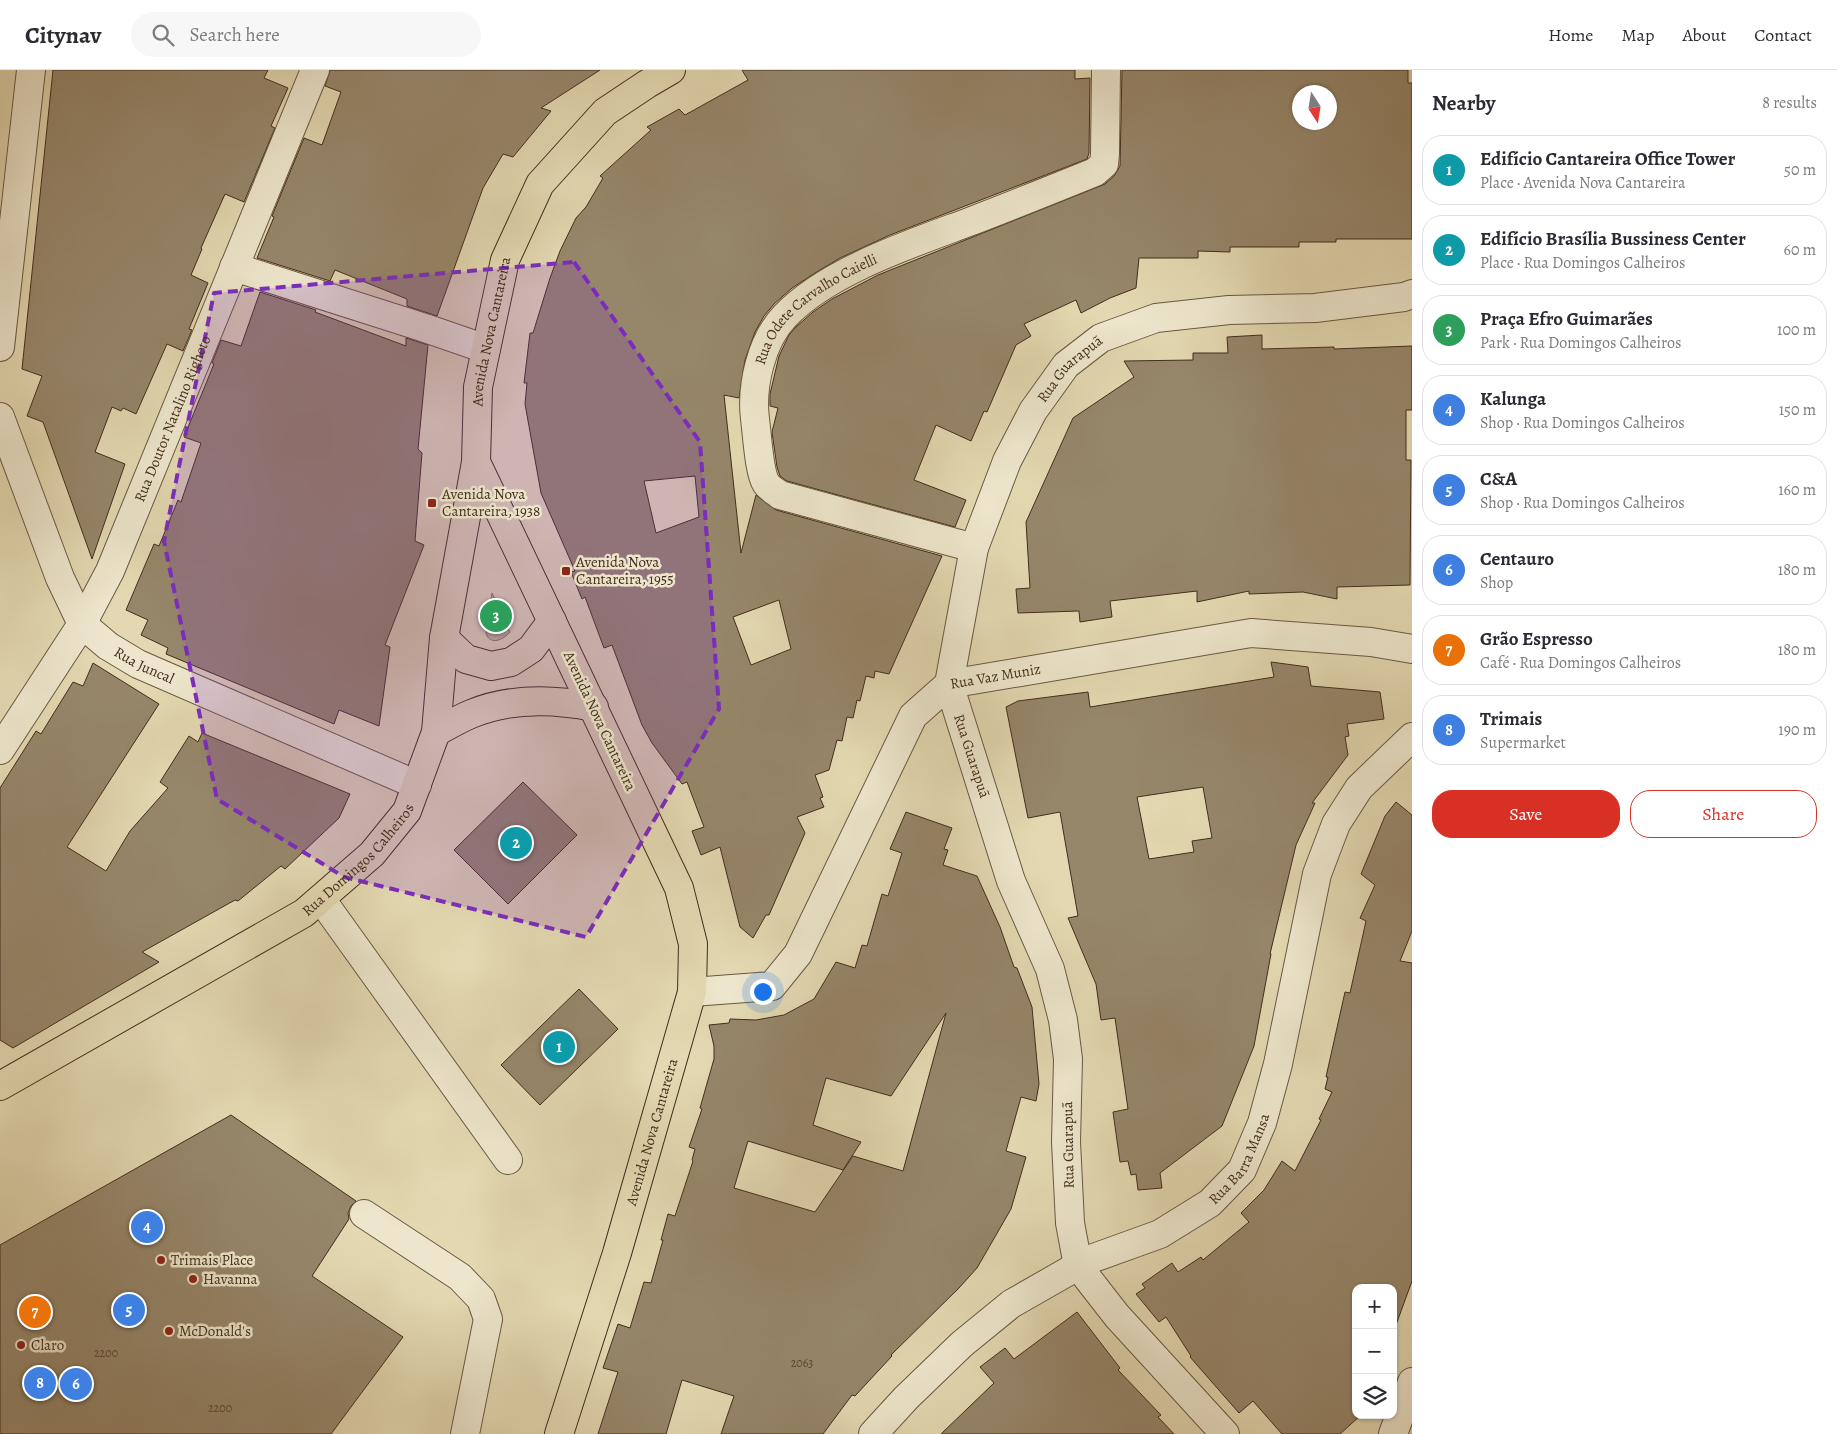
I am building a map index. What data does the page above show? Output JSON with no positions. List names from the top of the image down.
{
  "streets": {
    "main road": ["Avenida Nova Cantareira", "Rua Domingos Calheiros"],
    "street": [
      "Rua Odete Carvalho Caielli",
      "Rua Guarapuã",
      "Rua Doutor Natalino Righeto",
      "Rua Juncal",
      "Rua Vaz Muniz",
      "Rua Barra Mansa"
    ]
  },
  "crossings": [
    ["Rua Odete Carvalho Caielli", "Rua Guarapuã"],
    ["Avenida Nova Cantareira", "Rua Vaz Muniz"],
    ["Avenida Nova Cantareira", "Rua Domingos Calheiros"],
    ["Rua Guarapuã", "Rua Vaz Muniz"],
    ["Rua Guarapuã", "Rua Barra Mansa"],
    ["Rua Doutor Natalino Righeto", "Rua Juncal"],
    ["Rua Juncal", "Rua Domingos Calheiros"]
  ],
  "places": {
    "transit": ["Avenida Nova Cantareira, 1938", "Avenida Nova Cantareira, 1955"],
    "other": [
      "Trimais Place",
      "Havanna",
      "McDonald's",
      "Claro"
    ]
  },
  "house_numbers": ["2200", "2063", "2200"],
  "north": "bottom",
  "page": {
    "header": "Citynav",
    "search": "Search here",
    "nav": [
      "Home",
      "Map",
      "About",
      "Contact"
    ],
    "heading": ["Nearby", "8 results"],
    "list": [
      {
        "mark": "1",
        "name": "Edifício Cantareira Office Tower",
        "note": "Place · Avenida Nova Cantareira",
        "value": "50 m"
      },
      {
        "mark": "2",
        "name": "Edifício Brasília Bussiness Center",
        "note": "Place · Rua Domingos Calheiros",
        "value": "60 m"
      },
      {
        "mark": "3",
        "name": "Praça Efro Guimarães",
        "note": "Park · Rua Domingos Calheiros",
        "value": "100 m"
      },
      {
        "mark": "4",
        "name": "Kalunga",
        "note": "Shop · Rua Domingos Calheiros",
        "value": "150 m"
      },
      {
        "mark": "5",
        "name": "C&A",
        "note": "Shop · Rua Domingos Calheiros",
        "value": "160 m"
      },
      {
        "mark": "6",
        "name": "Centauro",
        "note": "Shop",
        "value": "180 m"
      },
      {
        "mark": "7",
        "name": "Grão Espresso",
        "note": "Café · Rua Domingos Calheiros",
        "value": "180 m"
      },
      {
        "mark": "8",
        "name": "Trimais",
        "note": "Supermarket",
        "value": "190 m"
      }
    ],
    "pins": [
      "3",
      "2",
      "1",
      "4",
      "5",
      "7",
      "8",
      "6"
    ],
    "buttons": ["Save", "Share"],
    "map_buttons": ["+", "−"]
  }
}
